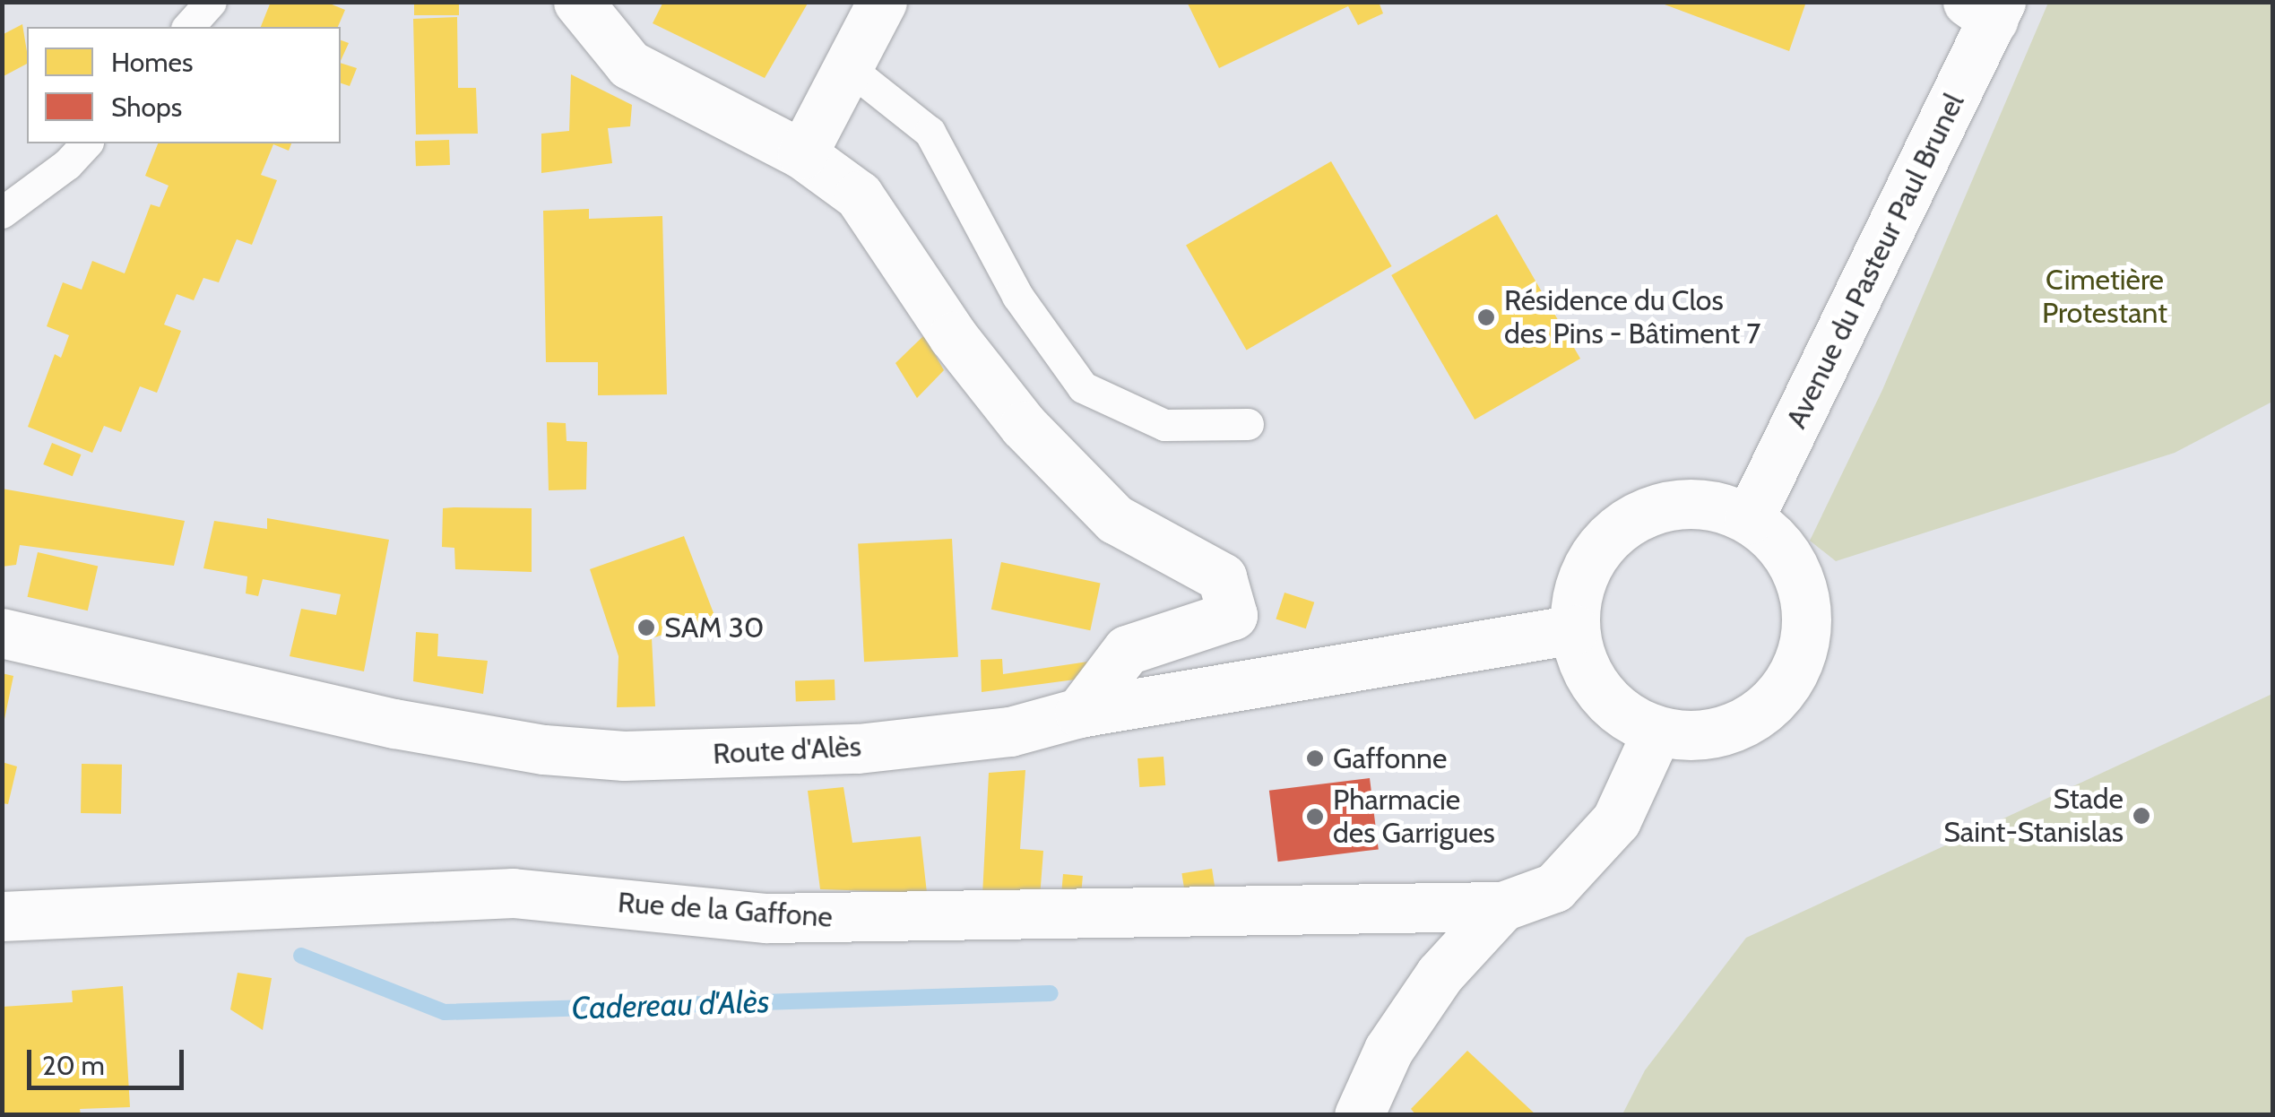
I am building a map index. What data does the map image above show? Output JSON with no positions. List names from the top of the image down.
{
  "streets": {
    "street": ["Avenue du Pasteur Paul Brunel", "Route d'Alès", "Rue de la Gaffone"]
  },
  "crossings": [
    ["Avenue du Pasteur Paul Brunel", "Route d'Alès"]
  ],
  "water": ["Cadereau d'Alès"],
  "parks": ["Cimetière Protestant"],
  "places": [
    "Résidence du Clos des Pins - Bâtiment 7",
    "SAM 30",
    "Gaffonne",
    "Stade Saint-Stanislas",
    "Pharmacie des Garrigues"
  ],
  "legend": ["Homes", "Shops"],
  "scale_bar": "20 m"
}
